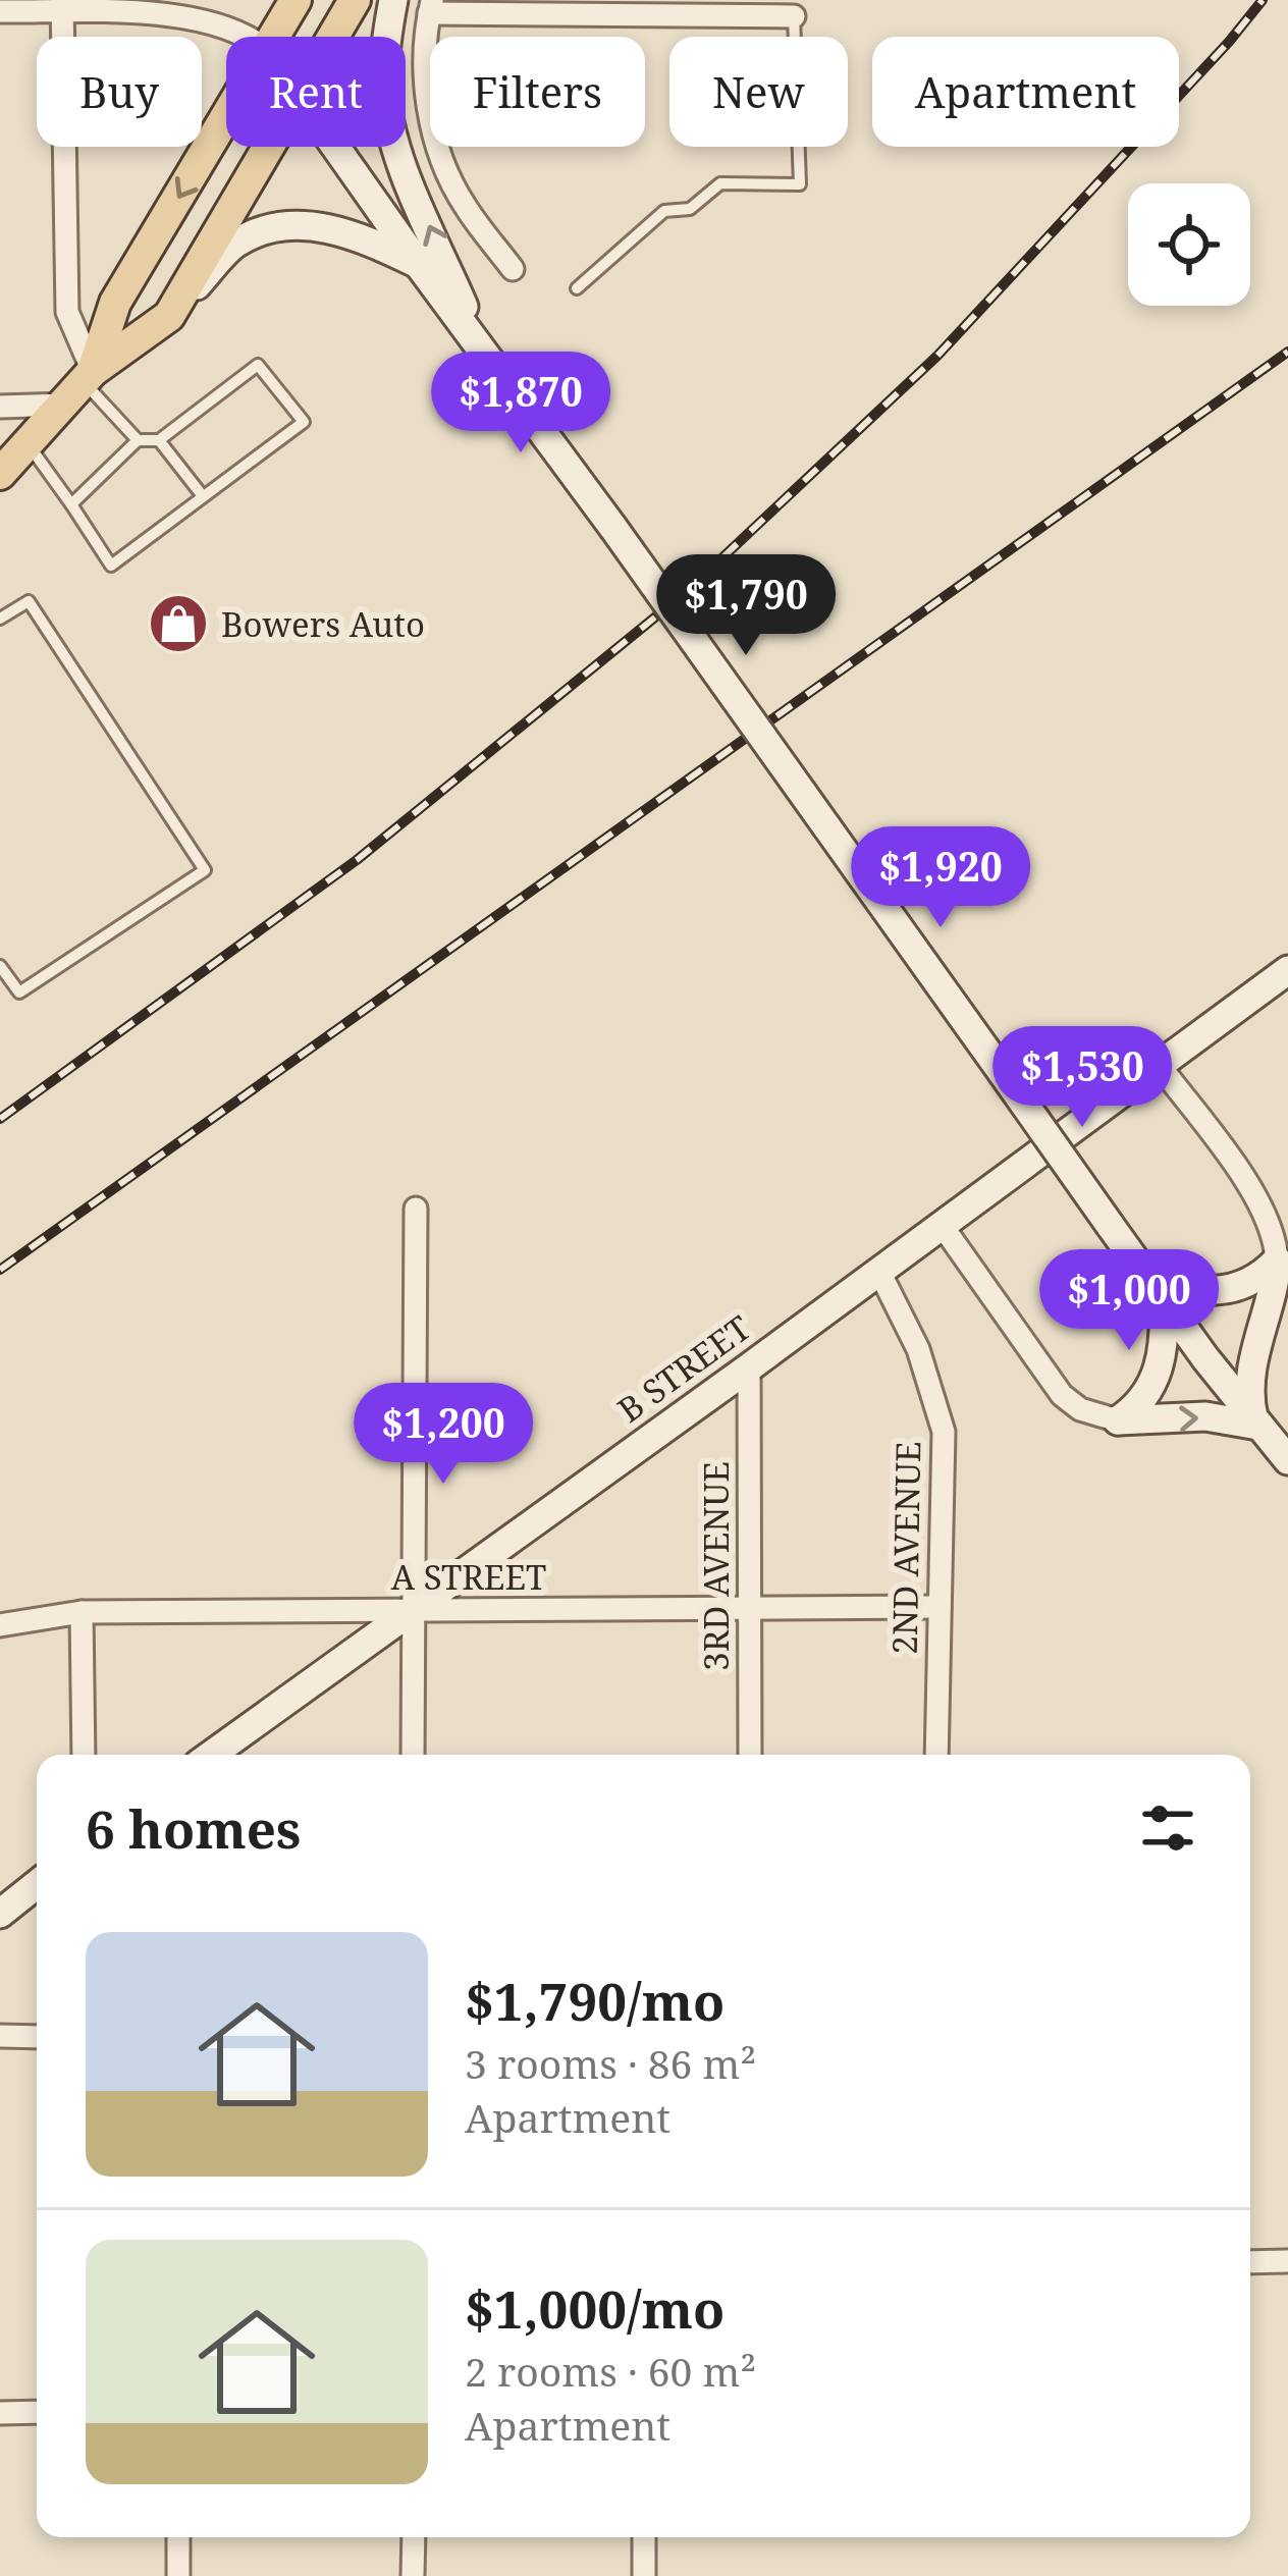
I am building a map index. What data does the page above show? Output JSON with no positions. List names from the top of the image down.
{
  "streets": {
    "main road": ["B STREET"],
    "street": ["2ND AVENUE", "3RD AVENUE", "A STREET"]
  },
  "crossings": [
    ["B STREET", "2ND AVENUE"],
    ["B STREET", "3RD AVENUE"],
    ["B STREET", "A STREET"],
    ["2ND AVENUE", "A STREET"],
    ["3RD AVENUE", "A STREET"]
  ],
  "places": {
    "shop": ["Bowers Auto"]
  },
  "page": {
    "chip": [
      "Buy",
      "Rent",
      "Filters",
      "New",
      "Apartment"
    ],
    "price": [
      "$1,870",
      "$1,790",
      "$1,920",
      "$1,530",
      "$1,000",
      "$1,200"
    ],
    "heading": "6 homes",
    "list": [
      {
        "name": "$1,790/mo",
        "note": "3 rooms · 86 m² · Apartment"
      },
      {
        "name": "$1,000/mo",
        "note": "2 rooms · 60 m² · Apartment"
      }
    ]
  }
}
